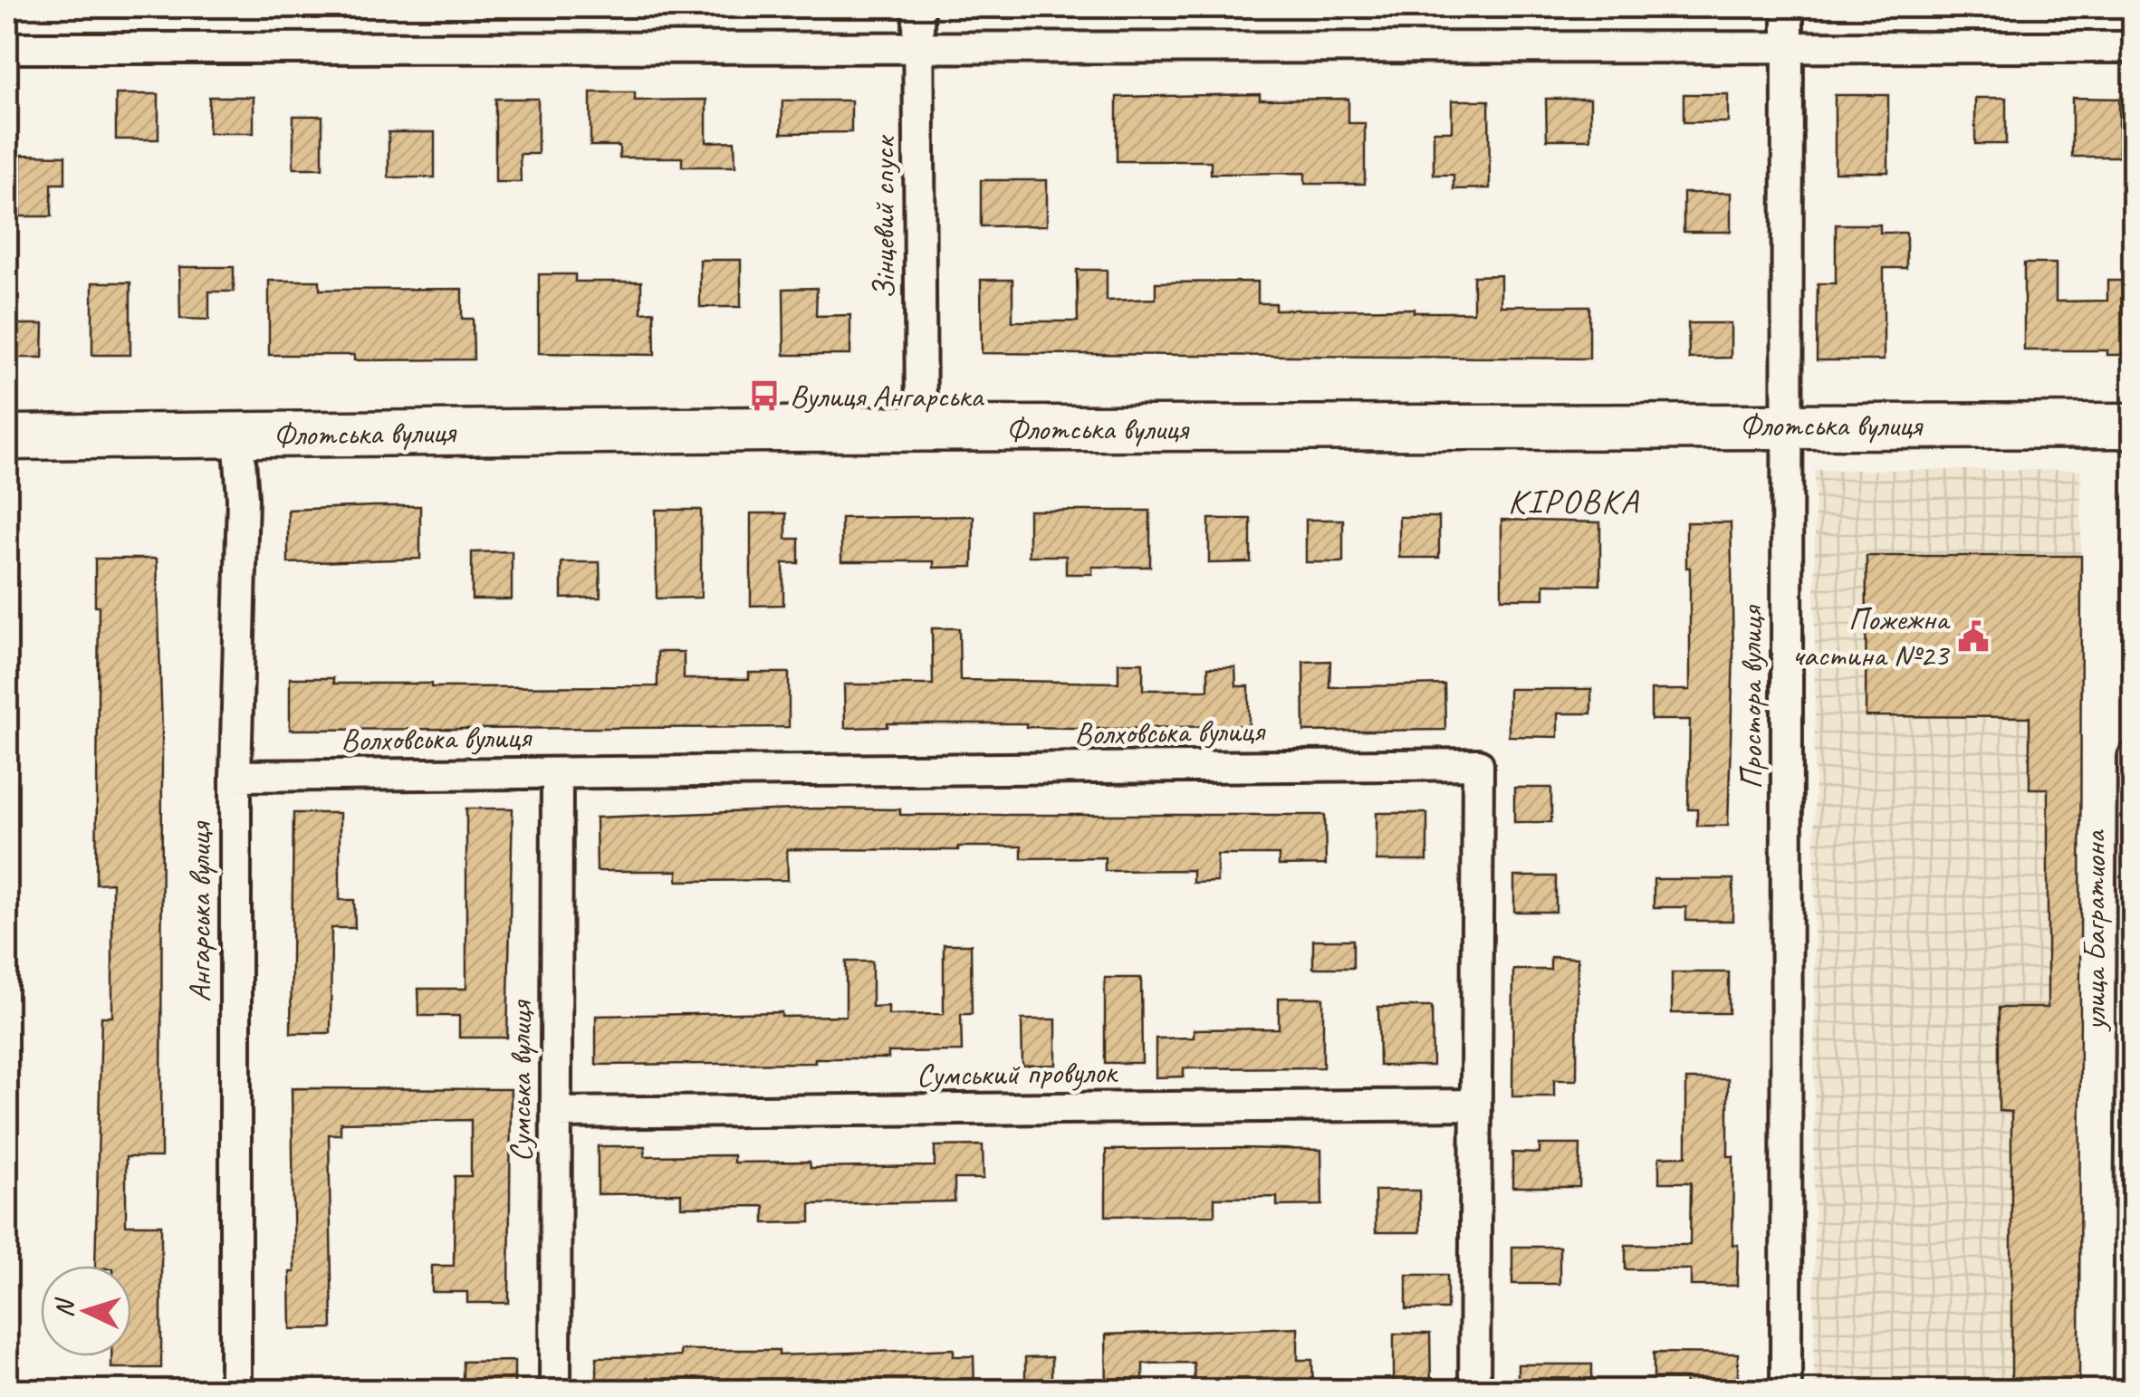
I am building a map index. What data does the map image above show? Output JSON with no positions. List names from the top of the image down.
{
  "streets": {
    "street": [
      "Зінцевий спуск",
      "Флотська вулиця",
      "Простора вулиця",
      "Волховська вулиця",
      "Ангарська вулиця",
      "улица Багратиона",
      "Сумський провулок",
      "Сумська вулиця"
    ]
  },
  "crossings": [
    ["Зінцевий спуск", "Флотська вулиця"],
    ["Флотська вулиця", "Простора вулиця"],
    ["Флотська вулиця", "Ангарська вулиця"],
    ["Волховська вулиця", "Ангарська вулиця"],
    ["Волховська вулиця", "Сумський провулок"],
    ["Волховська вулиця", "Сумська вулиця"],
    ["Сумський провулок", "Сумська вулиця"]
  ],
  "districts": ["КІРОВКА"],
  "places": {
    "bus stop": ["Вулиця Ангарська"],
    "public building": ["Пожежна частина №23"]
  },
  "north": "left"
}
